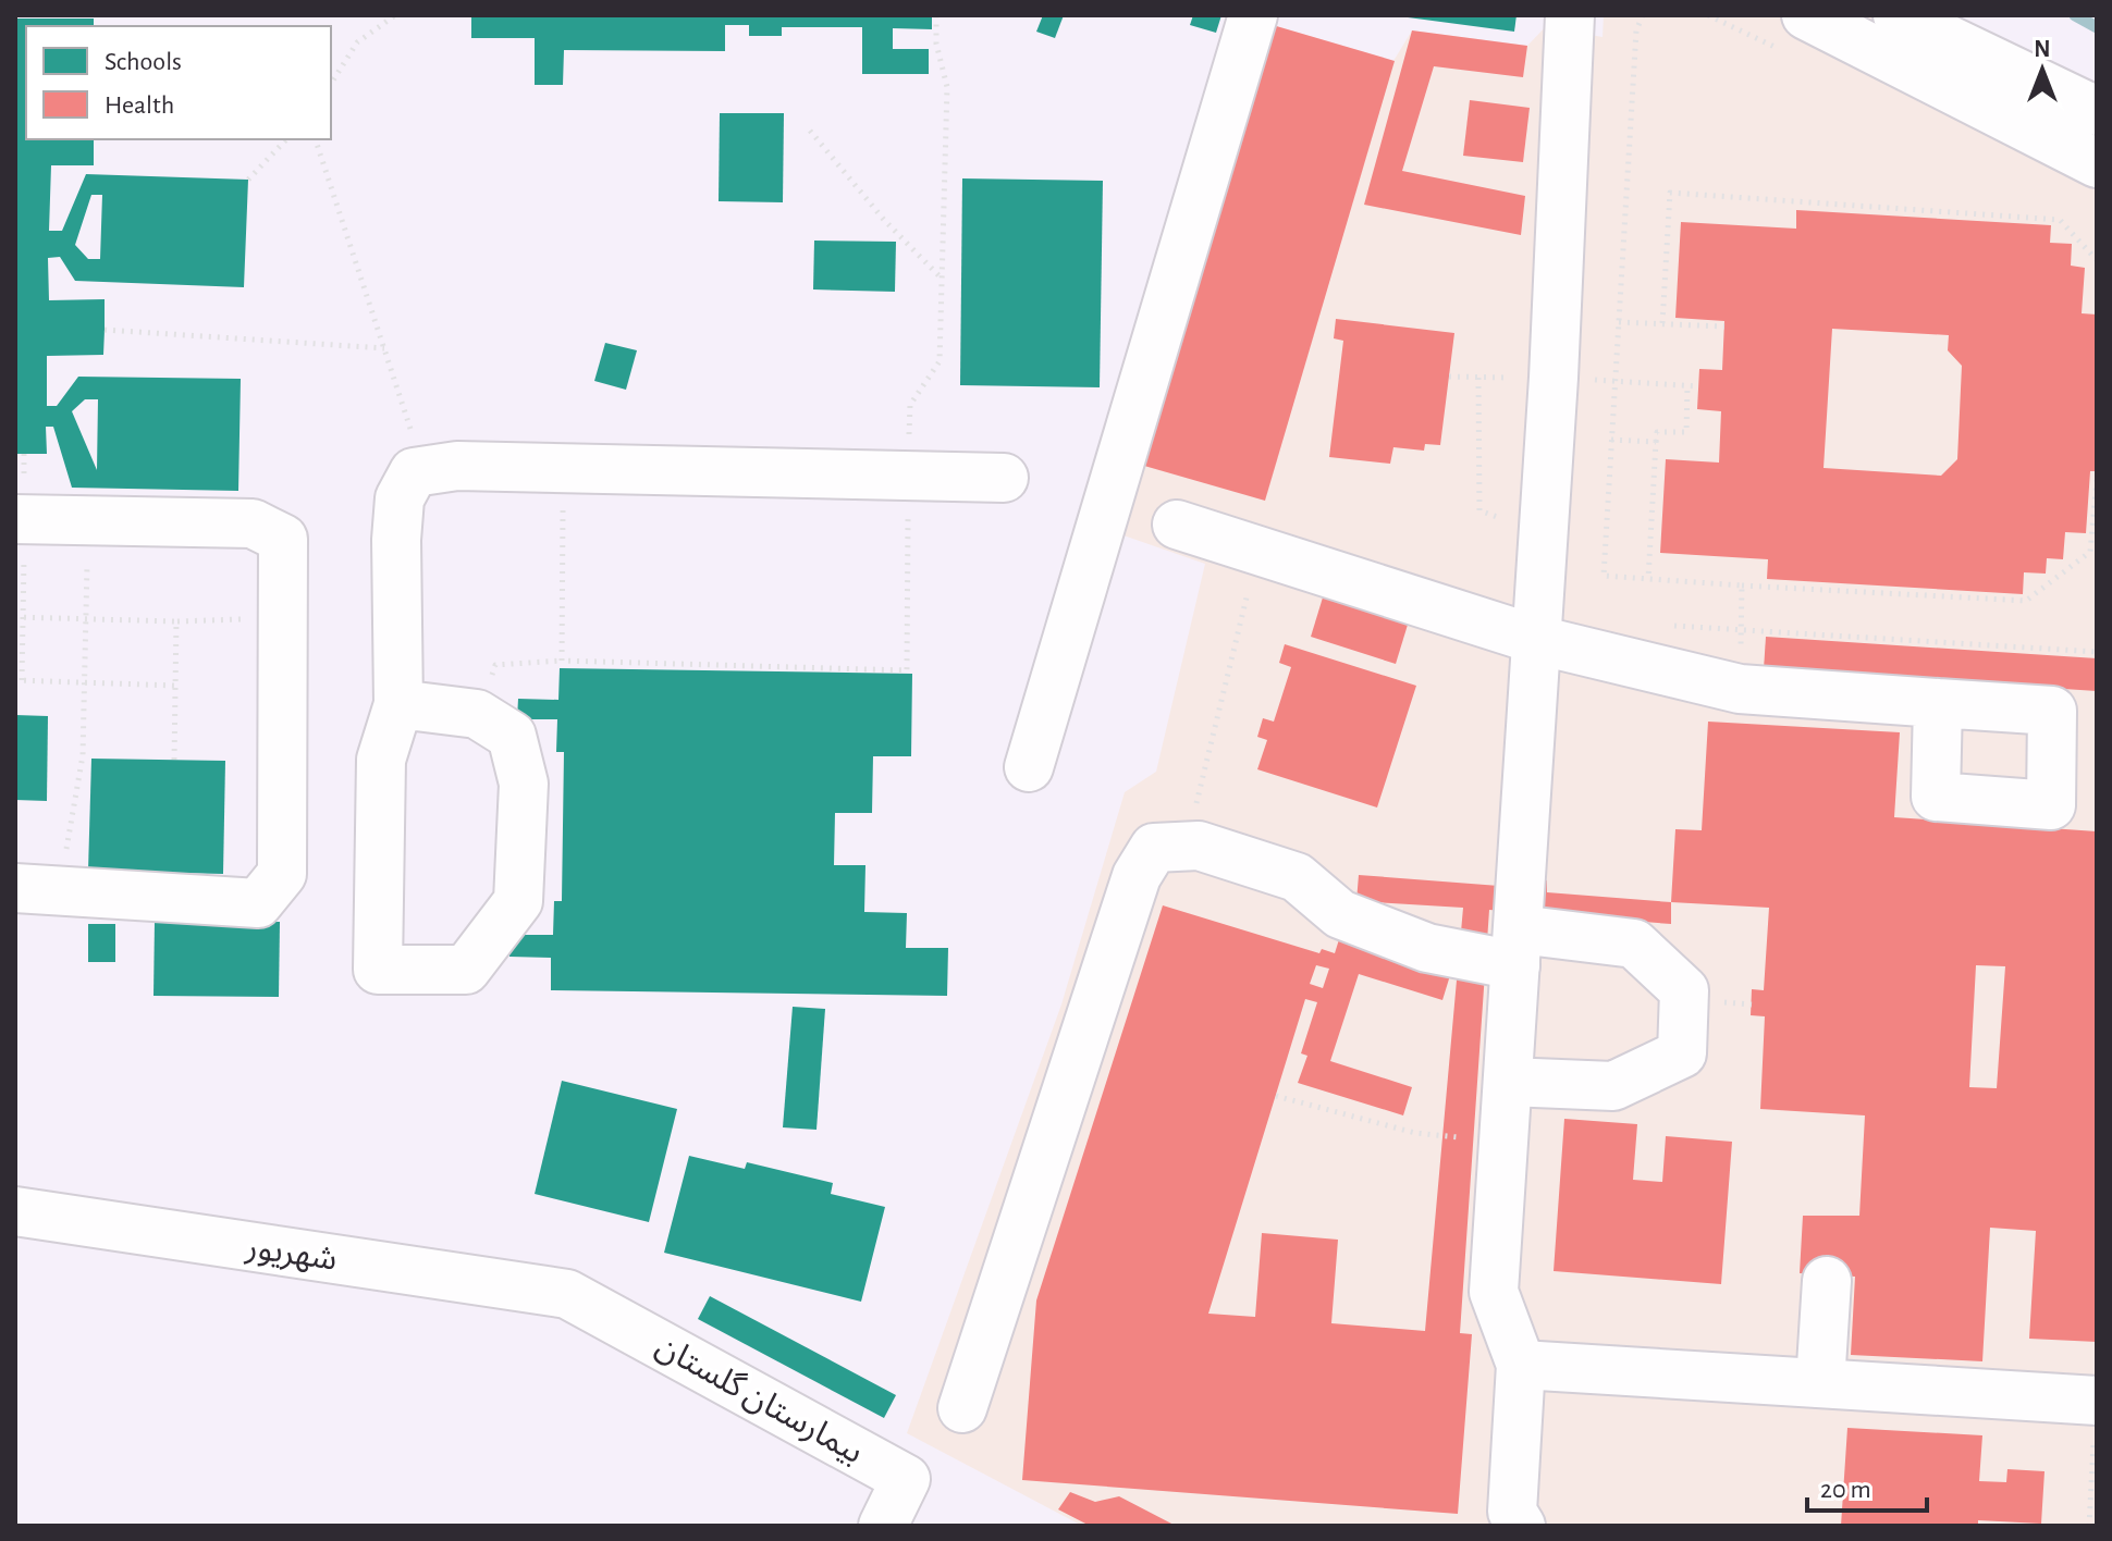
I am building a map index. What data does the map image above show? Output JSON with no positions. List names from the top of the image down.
{
  "streets": {
    "street": ["شهریور", "بیمارستان گلستان"]
  },
  "crossings": [
    ["شهریور", "بیمارستان گلستان"]
  ],
  "legend": ["Schools", "Health"],
  "scale_bar": "20 m",
  "north": "top"
}
